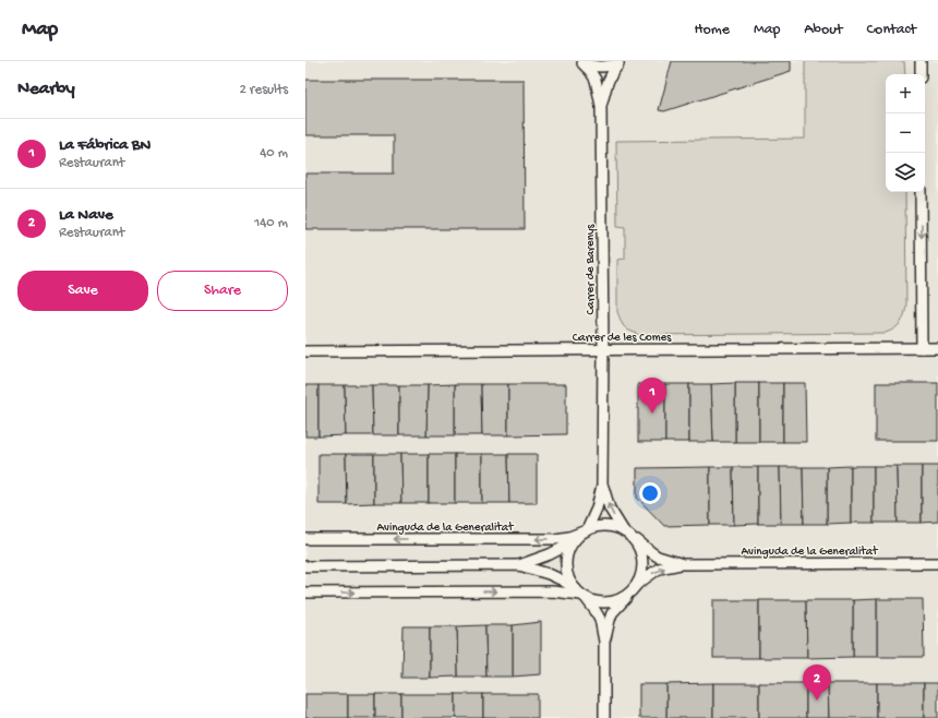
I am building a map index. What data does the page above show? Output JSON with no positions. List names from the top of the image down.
{
  "streets": {
    "street": ["Carrer de Barenys", "Carrer de les Comes", "Avinguda de la Generalitat"]
  },
  "crossings": [
    ["Carrer de Barenys", "Carrer de les Comes"],
    ["Carrer de Barenys", "Avinguda de la Generalitat"]
  ],
  "page": {
    "header": "Map",
    "nav": [
      "Home",
      "Map",
      "About",
      "Contact"
    ],
    "heading": ["Nearby", "2 results"],
    "map_buttons": ["+", "−"],
    "list": [
      {
        "mark": "1",
        "name": "La Fábrica BN",
        "note": "Restaurant",
        "value": "40 m"
      },
      {
        "mark": "2",
        "name": "La Nave",
        "note": "Restaurant",
        "value": "140 m"
      }
    ],
    "buttons": ["Save", "Share"],
    "pins": ["1", "2"]
  }
}
